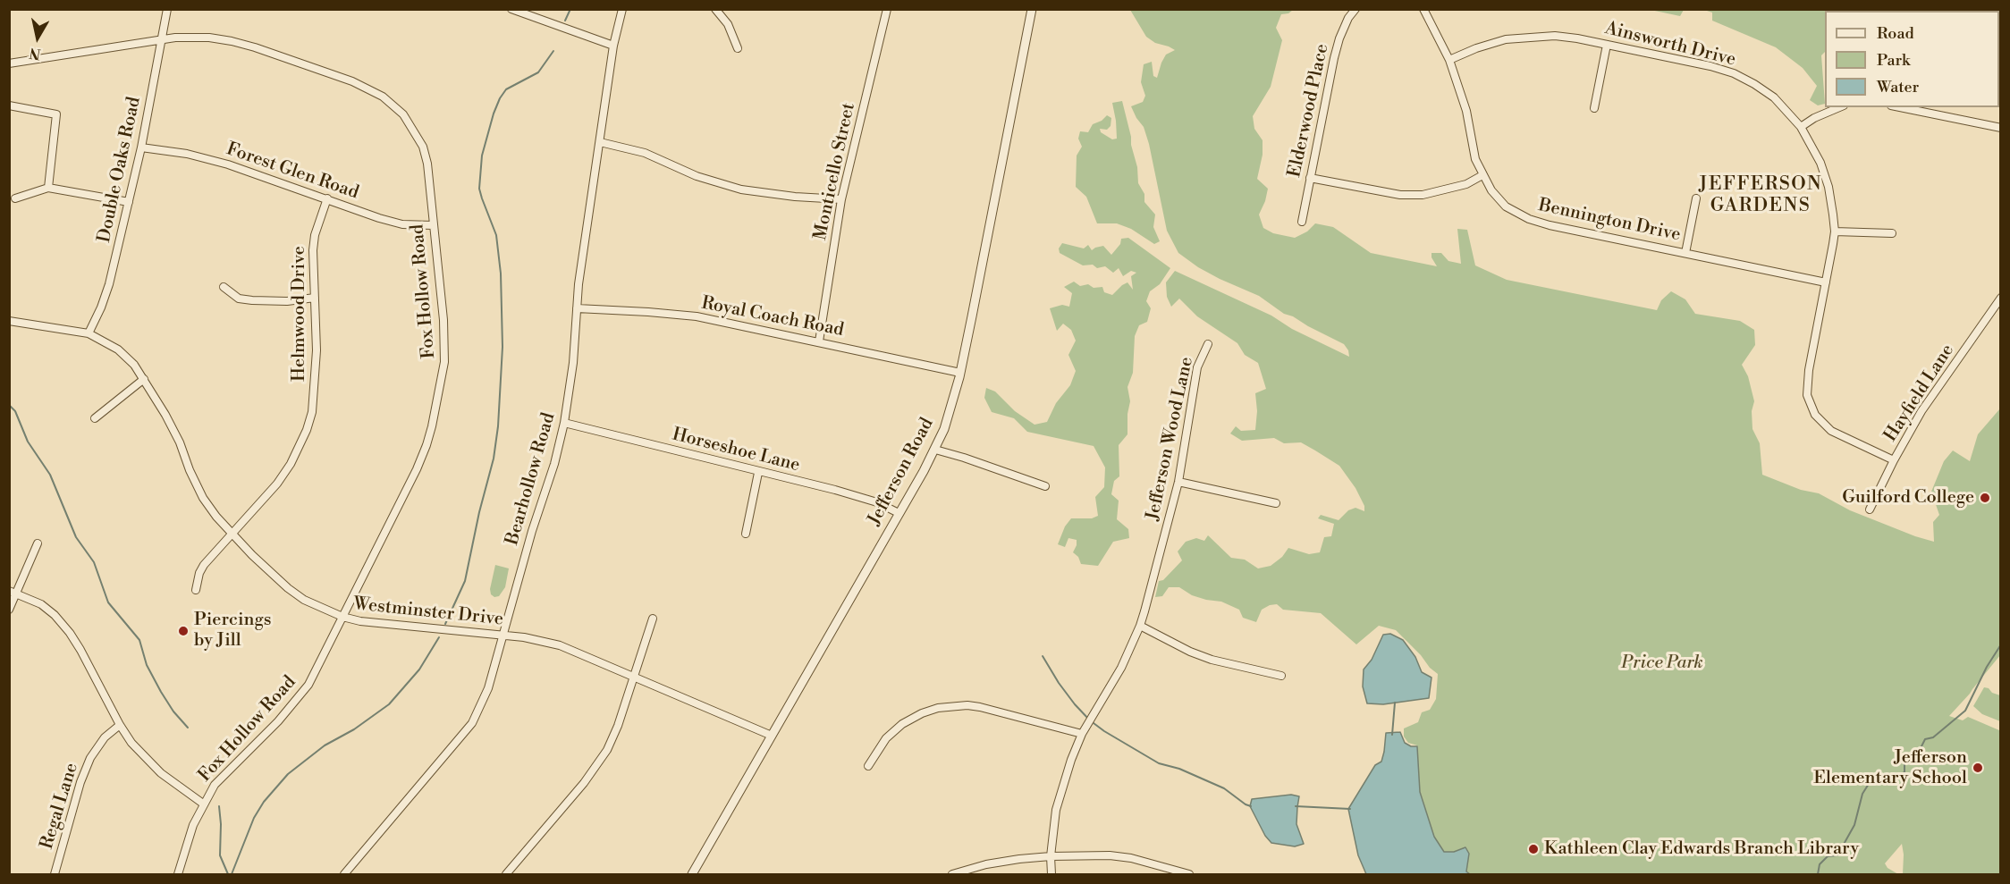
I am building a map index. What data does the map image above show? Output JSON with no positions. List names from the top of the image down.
{
  "streets": {
    "street": [
      "Ainsworth Drive",
      "Elderwood Place",
      "Double Oaks Road",
      "Forest Glen Road",
      "Monticello Street",
      "Bennington Drive",
      "Fox Hollow Road",
      "Helmwood Drive",
      "Royal Coach Road",
      "Hayfield Lane",
      "Jefferson Wood Lane",
      "Horseshoe Lane",
      "Jefferson Road",
      "Bearhollow Road",
      "Westminster Drive",
      "Regal Lane"
    ]
  },
  "crossings": [
    ["Ainsworth Drive", "Bennington Drive"],
    ["Ainsworth Drive", "Hayfield Lane"],
    ["Double Oaks Road", "Forest Glen Road"],
    ["Double Oaks Road", "Fox Hollow Road"],
    ["Double Oaks Road", "Westminster Drive"],
    ["Forest Glen Road", "Fox Hollow Road"],
    ["Forest Glen Road", "Helmwood Drive"],
    ["Monticello Street", "Royal Coach Road"],
    ["Fox Hollow Road", "Westminster Drive"],
    ["Helmwood Drive", "Westminster Drive"],
    ["Royal Coach Road", "Jefferson Road"],
    ["Royal Coach Road", "Bearhollow Road"],
    ["Horseshoe Lane", "Jefferson Road"],
    ["Horseshoe Lane", "Bearhollow Road"],
    ["Jefferson Road", "Westminster Drive"],
    ["Bearhollow Road", "Westminster Drive"]
  ],
  "districts": ["JEFFERSON GARDENS"],
  "parks": ["Price Park"],
  "places": [
    "Guilford College",
    "Piercings by Jill",
    "Jefferson Elementary School",
    "Kathleen Clay Edwards Branch Library"
  ],
  "legend": ["Road", "Park", "Water"],
  "north": "bottom"
}
